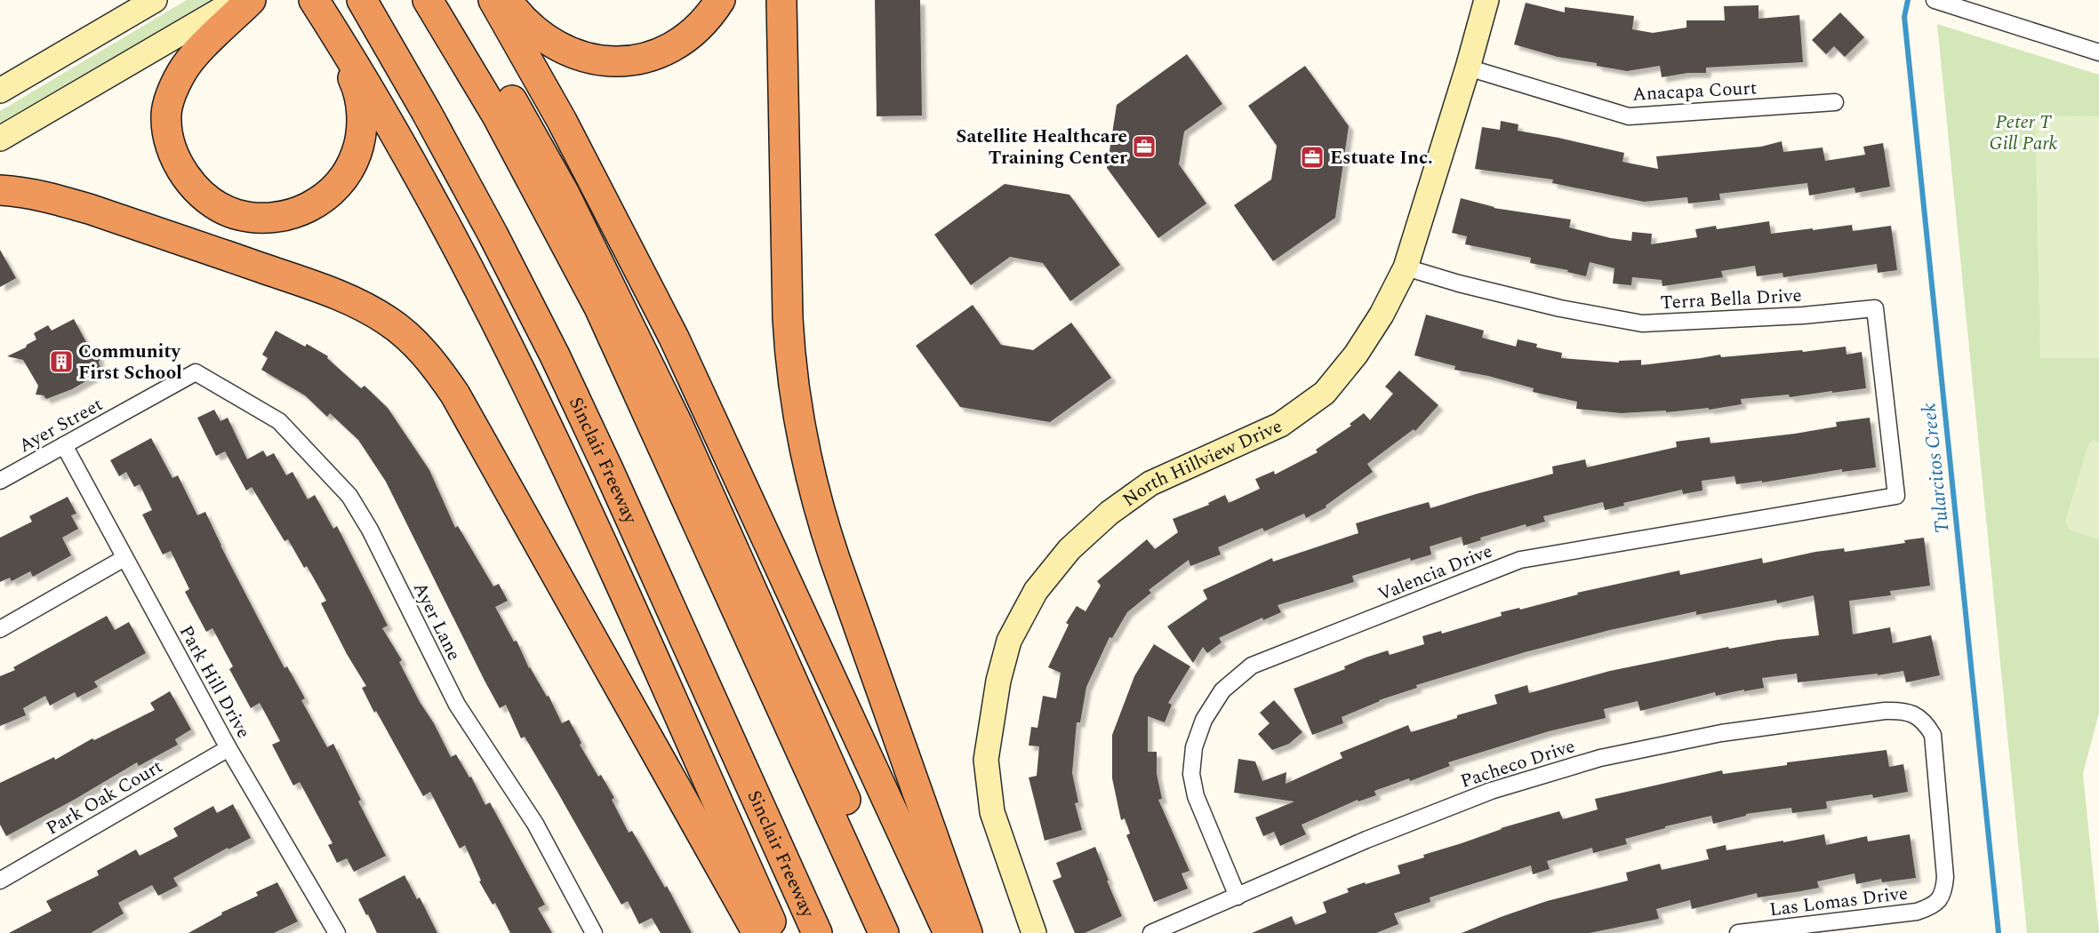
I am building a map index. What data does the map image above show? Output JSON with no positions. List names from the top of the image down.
{
  "streets": {
    "highway": ["Sinclair Freeway"],
    "street": [
      "Anacapa Court",
      "Terra Bella Drive",
      "Ayer Street",
      "North Hillview Drive",
      "Valencia Drive",
      "Ayer Lane",
      "Park Hill Drive",
      "Pacheco Drive",
      "Park Oak Court",
      "Las Lomas Drive"
    ]
  },
  "crossings": [
    ["Anacapa Court", "North Hillview Drive"],
    ["Terra Bella Drive", "North Hillview Drive"],
    ["Terra Bella Drive", "Valencia Drive"],
    ["Ayer Street", "Ayer Lane"],
    ["Ayer Street", "Park Hill Drive"],
    ["Valencia Drive", "Pacheco Drive"],
    ["Park Hill Drive", "Park Oak Court"],
    ["Pacheco Drive", "Las Lomas Drive"]
  ],
  "water": ["Tularcitos Creek"],
  "parks": ["Peter T Gill Park"],
  "places": {
    "office": ["Satellite Healthcare Training Center", "Estuate Inc."],
    "building": ["Community First School"]
  }
}
